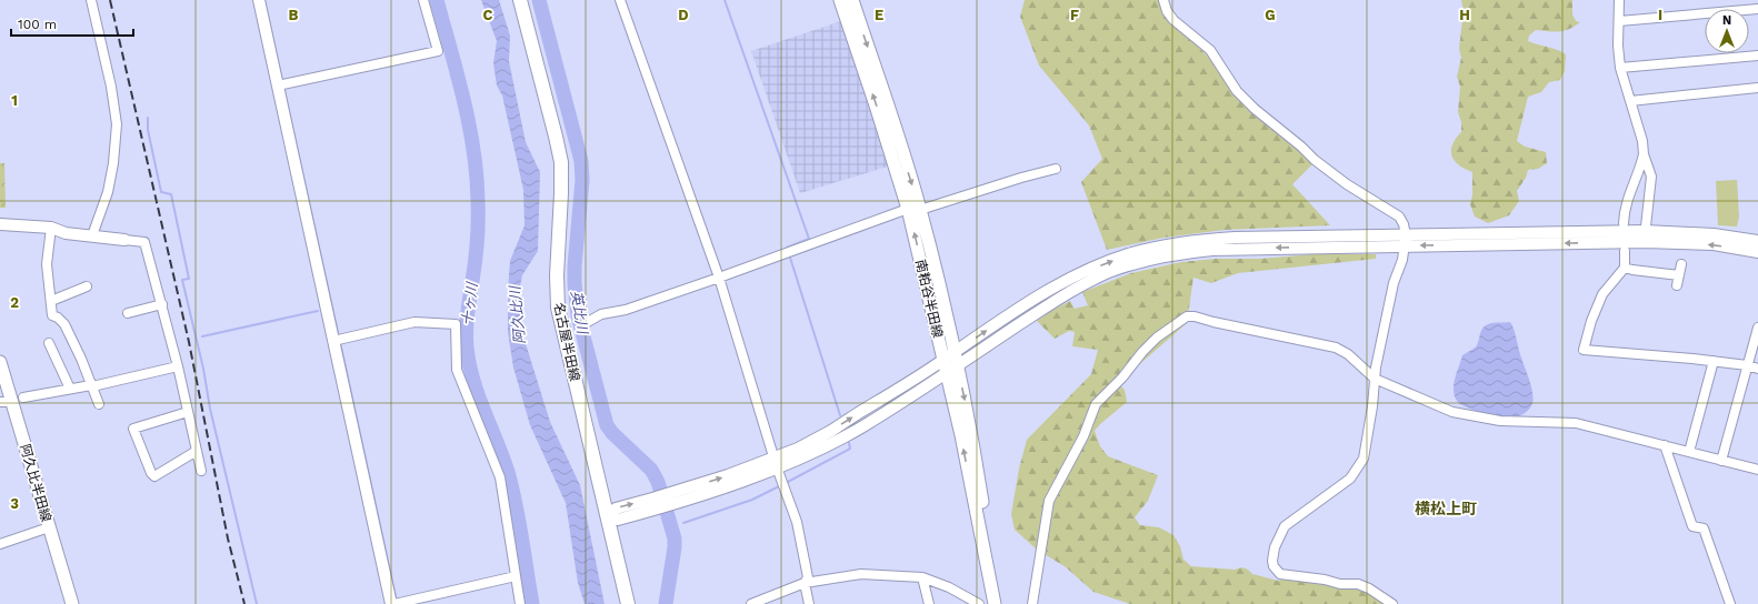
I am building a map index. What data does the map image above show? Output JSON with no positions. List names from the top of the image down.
{
  "streets": {
    "main road": ["南粕谷半田線", "名古屋半田線", "阿久比半田線"]
  },
  "districts": ["横松上町"],
  "water": ["十ヶ川", "英比川", "阿久比川"],
  "scale_bar": "100 m",
  "north": "top",
  "grid": {
    "columns": [
      "B",
      "C",
      "D",
      "E",
      "F",
      "G",
      "H",
      "I"
    ],
    "rows": ["1", "2", "3"]
  }
}
